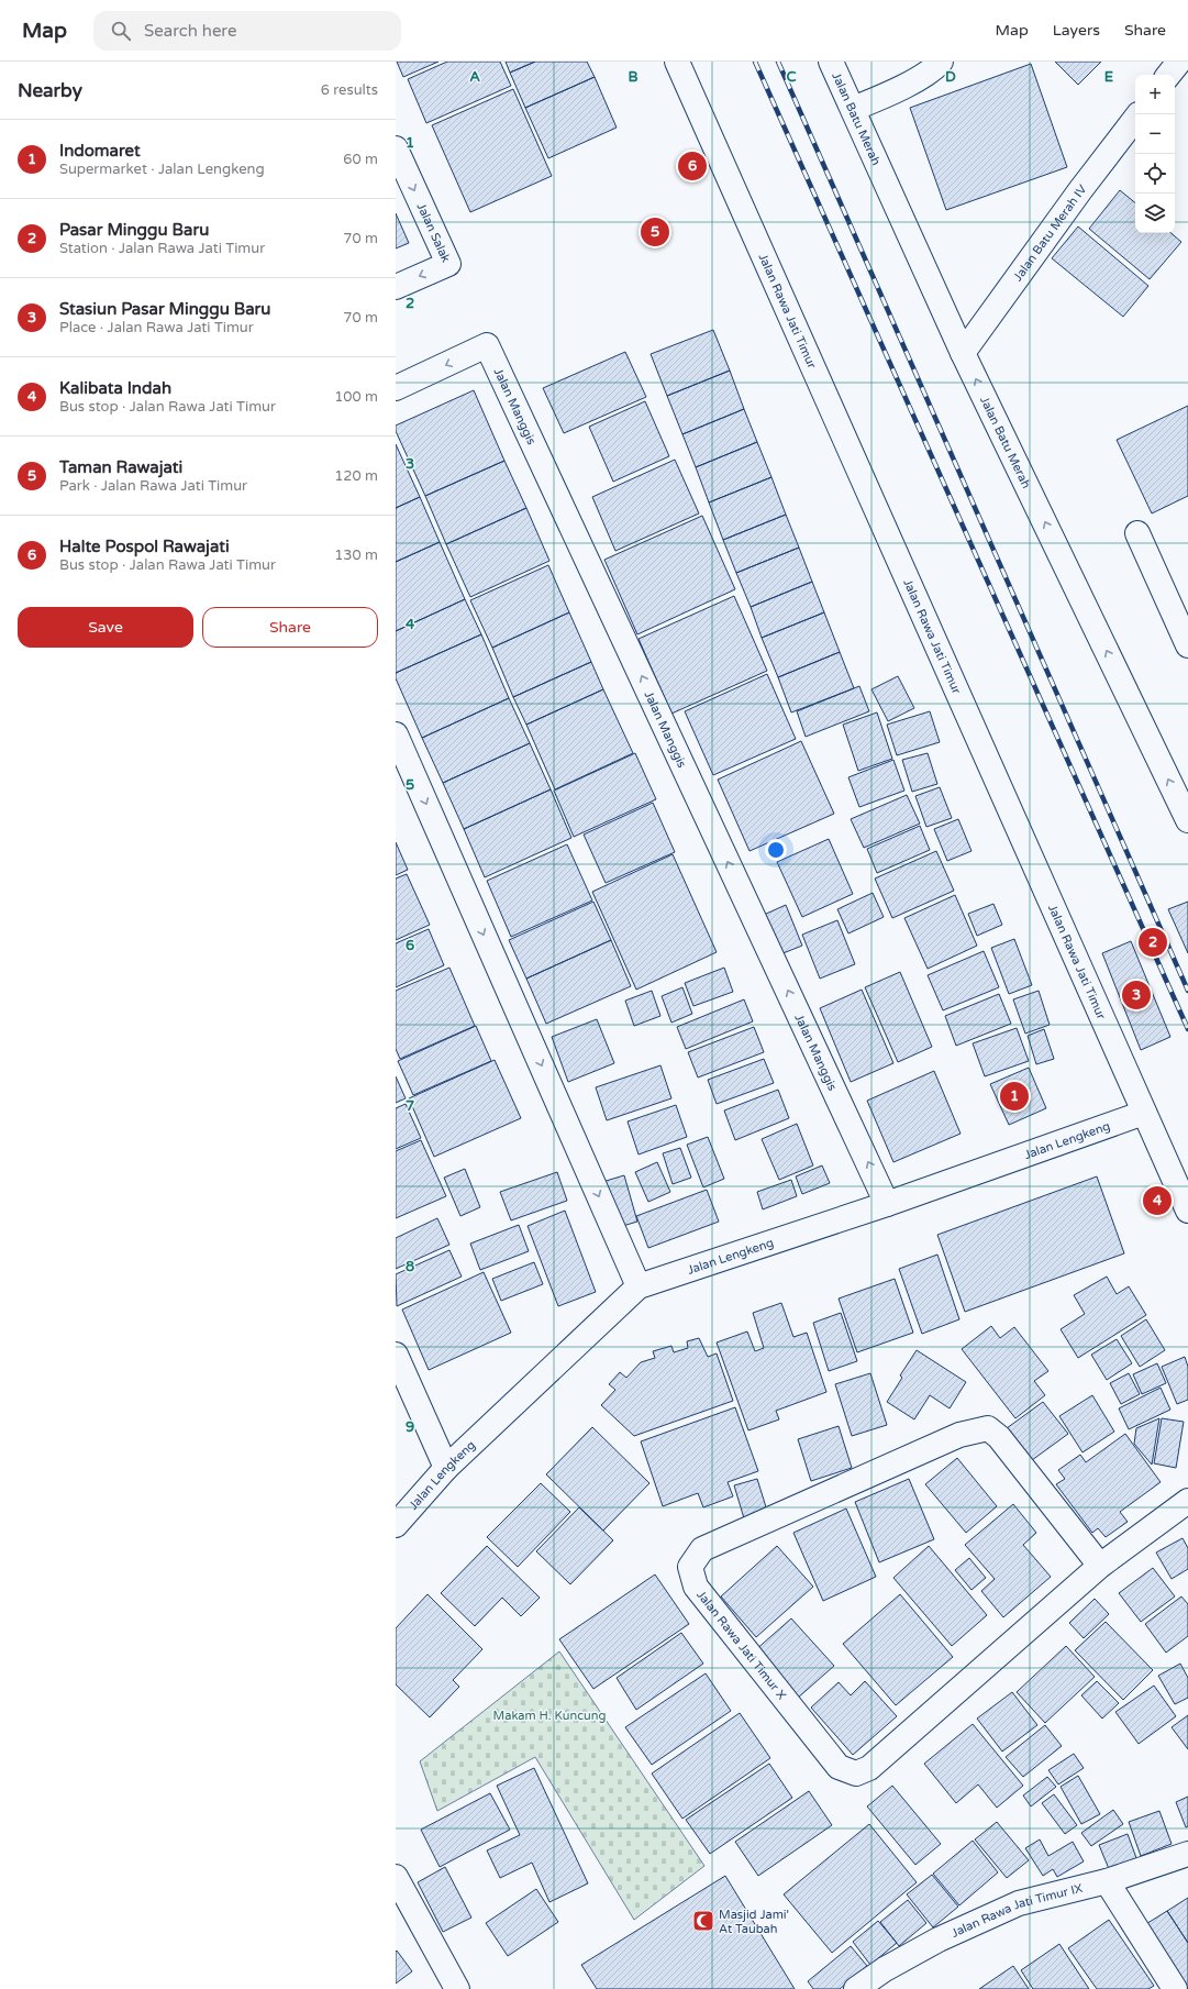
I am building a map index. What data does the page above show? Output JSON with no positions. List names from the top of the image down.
{
  "streets": {
    "street": [
      "Jalan Batu Merah",
      "Jalan Salak",
      "Jalan Batu Merah IV",
      "Jalan Rawa Jati Timur",
      "Jalan Manggis",
      "Jalan Lengkeng",
      "Jalan Rawa Jati Timur X",
      "Jalan Rawa Jati Timur IX"
    ]
  },
  "crossings": [
    ["Jalan Batu Merah", "Jalan Batu Merah IV"],
    ["Jalan Rawa Jati Timur", "Jalan Lengkeng"],
    ["Jalan Manggis", "Jalan Lengkeng"]
  ],
  "one_way": ["Jalan Batu Merah", "Jalan Manggis"],
  "parks": ["Makam H. Kuncung"],
  "places": {
    "mosque": ["Masjid Jami' At Taubah"]
  },
  "page": {
    "header": "Map",
    "search": "Search here",
    "nav": ["Map", "Layers", "Share"],
    "heading": ["Nearby", "6 results"],
    "map_buttons": ["+", "−"],
    "list": [
      {
        "mark": "1",
        "name": "Indomaret",
        "note": "Supermarket · Jalan Lengkeng",
        "value": "60 m"
      },
      {
        "mark": "2",
        "name": "Pasar Minggu Baru",
        "note": "Station · Jalan Rawa Jati Timur",
        "value": "70 m"
      },
      {
        "mark": "3",
        "name": "Stasiun Pasar Minggu Baru",
        "note": "Place · Jalan Rawa Jati Timur",
        "value": "70 m"
      },
      {
        "mark": "4",
        "name": "Kalibata Indah",
        "note": "Bus stop · Jalan Rawa Jati Timur",
        "value": "100 m"
      },
      {
        "mark": "5",
        "name": "Taman Rawajati",
        "note": "Park · Jalan Rawa Jati Timur",
        "value": "120 m"
      },
      {
        "mark": "6",
        "name": "Halte Pospol Rawajati",
        "note": "Bus stop · Jalan Rawa Jati Timur",
        "value": "130 m"
      }
    ],
    "pins": [
      "6",
      "5",
      "2",
      "3",
      "1",
      "4"
    ],
    "buttons": ["Save", "Share"]
  },
  "grid": {
    "columns": [
      "A",
      "B",
      "C",
      "D",
      "E"
    ],
    "rows": [
      "1",
      "2",
      "3",
      "4",
      "5",
      "6",
      "7",
      "8",
      "9"
    ]
  }
}
